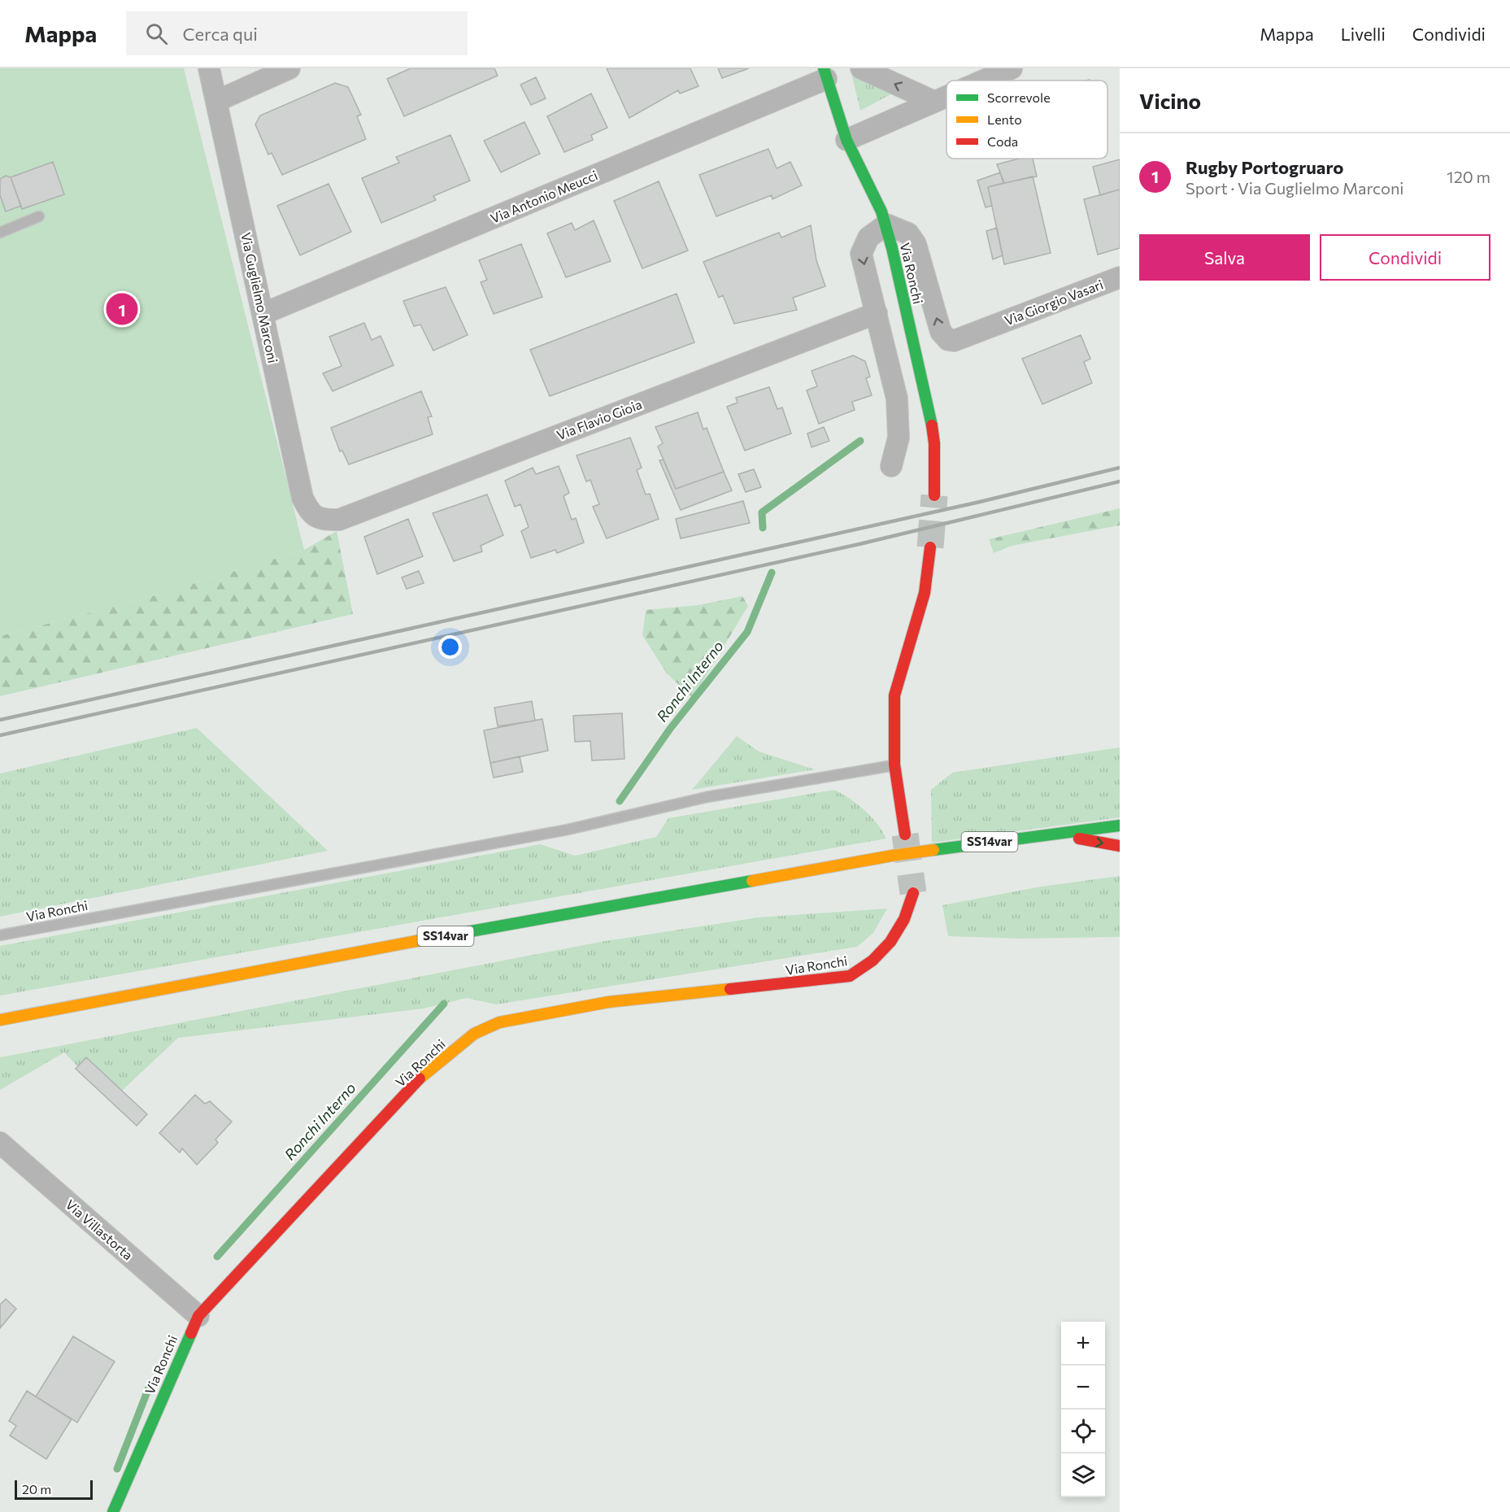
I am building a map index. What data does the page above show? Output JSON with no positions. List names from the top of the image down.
{
  "streets": {
    "main road": ["Via Ronchi", "SS14var"],
    "street": [
      "Via Antonio Meucci",
      "Via Guglielmo Marconi",
      "Via Giorgio Vasari",
      "Via Flavio Gioia",
      "Via Villastorta"
    ]
  },
  "crossings": [
    ["Via Antonio Meucci", "Via Ronchi"],
    ["Via Antonio Meucci", "Via Guglielmo Marconi"],
    ["Via Ronchi", "Via Giorgio Vasari"],
    ["Via Ronchi", "Via Villastorta"],
    ["Via Guglielmo Marconi", "Via Flavio Gioia"]
  ],
  "water": ["Ronchi Interno"],
  "legend": ["Scorrevole", "Lento", "Coda"],
  "scale_bar": "20 m",
  "page": {
    "header": "Mappa",
    "search": "Cerca qui",
    "nav": ["Mappa", "Livelli", "Condividi"],
    "heading": "Vicino",
    "list": [
      {
        "mark": "1",
        "name": "Rugby Portogruaro",
        "note": "Sport · Via Guglielmo Marconi",
        "value": "120 m"
      }
    ],
    "buttons": ["Salva", "Condividi"],
    "pins": "1",
    "map_buttons": ["+", "−"],
    "scale": "20 m"
  }
}
